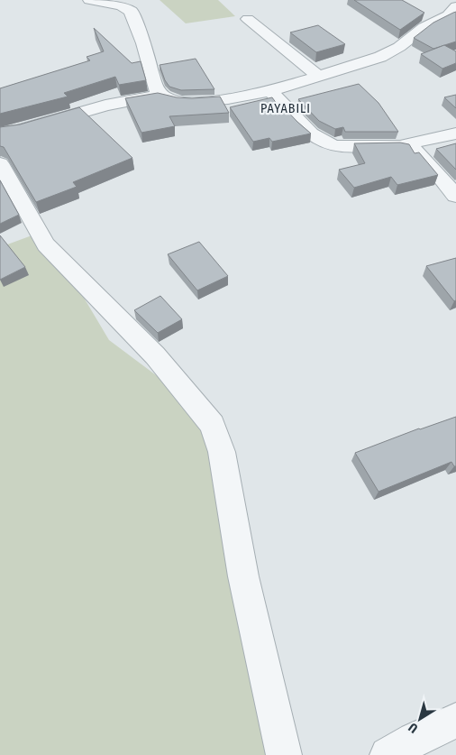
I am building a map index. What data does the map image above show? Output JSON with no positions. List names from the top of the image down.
{
  "districts": ["PAYABILI"],
  "north": "bottom left"
}
